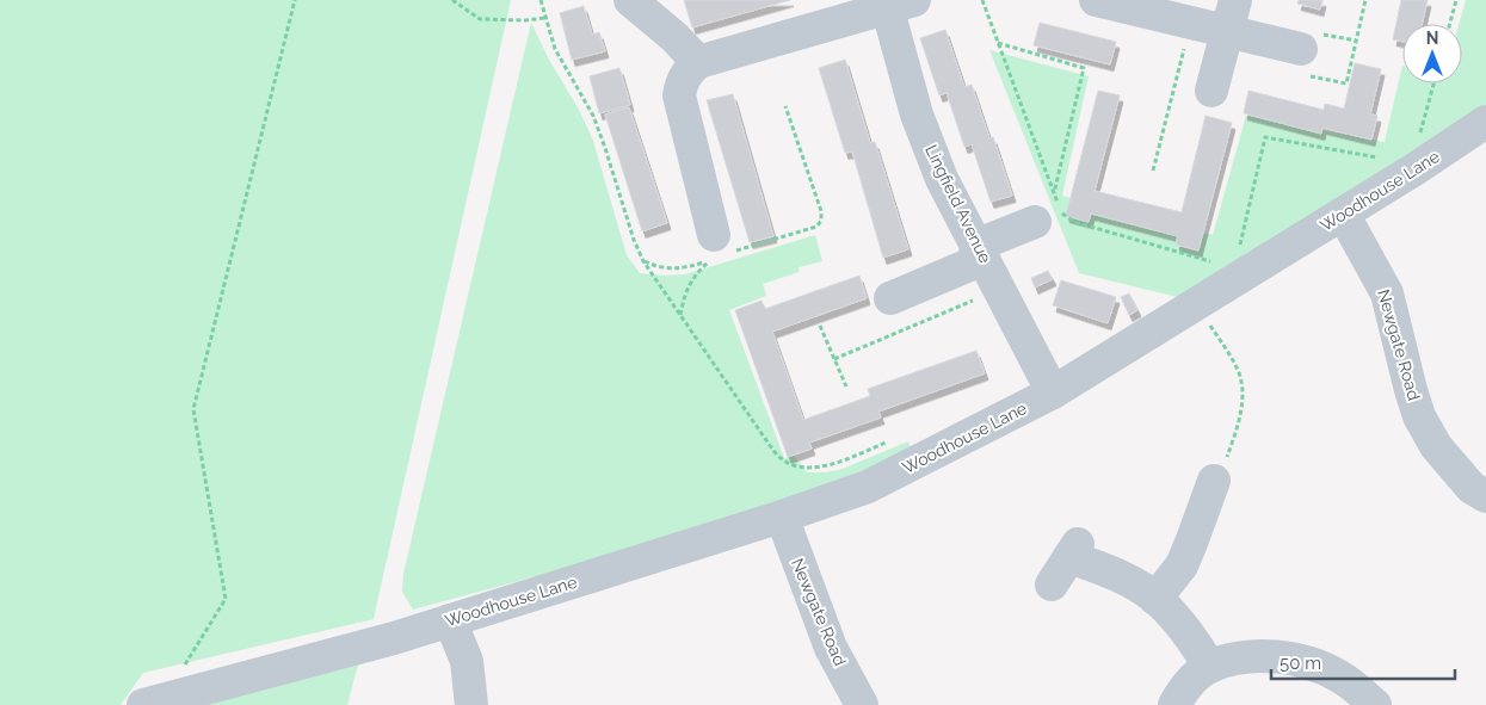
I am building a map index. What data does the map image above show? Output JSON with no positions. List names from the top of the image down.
{
  "streets": {
    "street": ["Woodhouse Lane", "Lingfield Avenue", "Newgate Road"]
  },
  "crossings": [
    ["Woodhouse Lane", "Lingfield Avenue"],
    ["Woodhouse Lane", "Newgate Road"]
  ],
  "scale_bar": "50 m",
  "north": "top"
}
